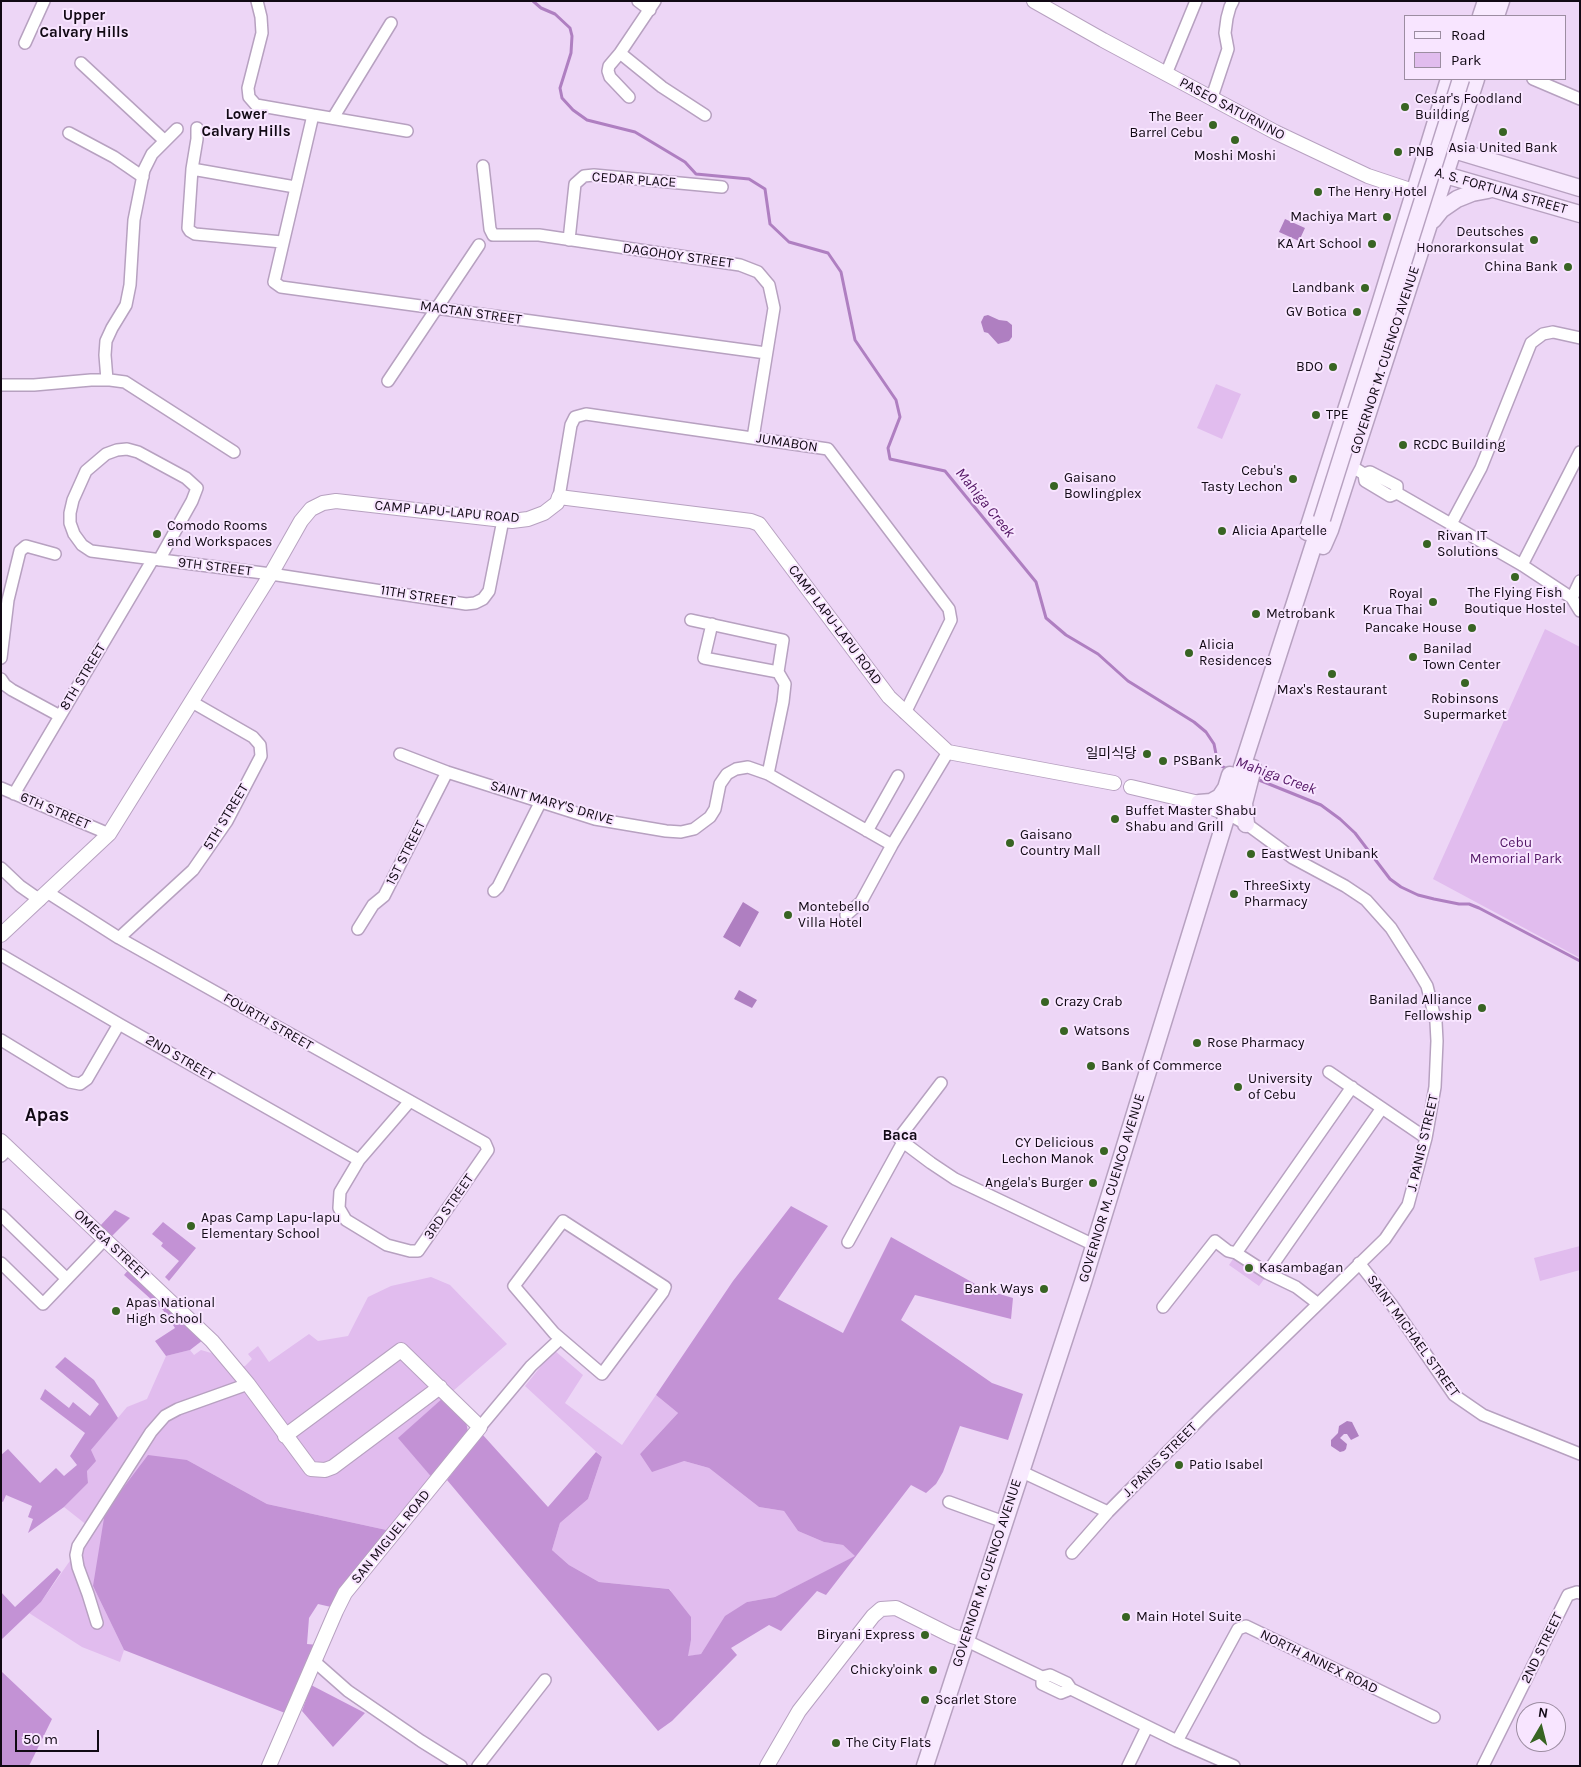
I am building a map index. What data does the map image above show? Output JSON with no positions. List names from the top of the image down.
{
  "streets": {
    "main road": ["A. S. FORTUNA STREET", "GOVERNOR M. CUENCO AVENUE"],
    "street": [
      "PASEO SATURNINO",
      "CEDAR PLACE",
      "DAGOHOY STREET",
      "MACTAN STREET",
      "JUMABON",
      "CAMP LAPU-LAPU ROAD",
      "9TH STREET",
      "11TH STREET",
      "8TH STREET",
      "SAINT MARY'S DRIVE",
      "6TH STREET",
      "5TH STREET",
      "1ST STREET",
      "FOURTH STREET",
      "2ND STREET",
      "J. PANIS STREET",
      "3RD STREET",
      "OMEGA STREET",
      "SAINT MICHAEL STREET",
      "SAN MIGUEL ROAD",
      "NORTH ANNEX ROAD"
    ]
  },
  "crossings": [
    ["PASEO SATURNINO", "GOVERNOR M. CUENCO AVENUE"],
    ["CEDAR PLACE", "DAGOHOY STREET"],
    ["A. S. FORTUNA STREET", "GOVERNOR M. CUENCO AVENUE"],
    ["DAGOHOY STREET", "MACTAN STREET"],
    ["DAGOHOY STREET", "JUMABON"],
    ["GOVERNOR M. CUENCO AVENUE", "J. PANIS STREET"],
    ["JUMABON", "CAMP LAPU-LAPU ROAD"],
    ["CAMP LAPU-LAPU ROAD", "9TH STREET"],
    ["CAMP LAPU-LAPU ROAD", "11TH STREET"],
    ["CAMP LAPU-LAPU ROAD", "6TH STREET"],
    ["CAMP LAPU-LAPU ROAD", "5TH STREET"],
    ["CAMP LAPU-LAPU ROAD", "FOURTH STREET"],
    ["9TH STREET", "11TH STREET"],
    ["9TH STREET", "8TH STREET"],
    ["8TH STREET", "6TH STREET"],
    ["SAINT MARY'S DRIVE", "1ST STREET"],
    ["5TH STREET", "FOURTH STREET"],
    ["FOURTH STREET", "3RD STREET"],
    ["2ND STREET", "3RD STREET"],
    ["J. PANIS STREET", "SAINT MICHAEL STREET"]
  ],
  "districts": [
    "Upper Calvary Hills",
    "Lower Calvary Hills",
    "Apas",
    "Baca"
  ],
  "water": ["Mahiga Creek"],
  "parks": ["Cebu Memorial Park"],
  "places": [
    "Cesar's Foodland Building",
    "The Beer Barrel Cebu",
    "Asia United Bank",
    "Moshi Moshi",
    "PNB",
    "The Henry Hotel",
    "Machiya Mart",
    "Deutsches Honorarkonsulat",
    "KA Art School",
    "China Bank",
    "Landbank",
    "GV Botica",
    "BDO",
    "TPE",
    "RCDC Building",
    "Cebu's Tasty Lechon",
    "Gaisano Bowlingplex",
    "Alicia Apartelle",
    "Comodo Rooms and Workspaces",
    "Rivan IT Solutions",
    "The Flying Fish Boutique Hostel",
    "Royal Krua Thai",
    "Metrobank",
    "Pancake House",
    "Alicia Residences",
    "Banilad Town Center",
    "Max's Restaurant",
    "Robinsons Supermarket",
    "일미식당",
    "PSBank",
    "Buffet Master Shabu Shabu and Grill",
    "Gaisano Country Mall",
    "EastWest Unibank",
    "ThreeSixty Pharmacy",
    "Montebello Villa Hotel",
    "Crazy Crab",
    "Banilad Alliance Fellowship",
    "Watsons",
    "Rose Pharmacy",
    "Bank of Commerce",
    "University of Cebu",
    "CY Delicious Lechon Manok",
    "Angela's Burger",
    "Apas Camp Lapu-lapu Elementary School",
    "Kasambagan",
    "Bank Ways",
    "Apas National High School",
    "Patio Isabel",
    "Main Hotel Suite",
    "Biryani Express",
    "Chicky'oink",
    "Scarlet Store",
    "The City Flats"
  ],
  "legend": ["Road", "Park"],
  "scale_bar": "50 m",
  "north": "top"
}
